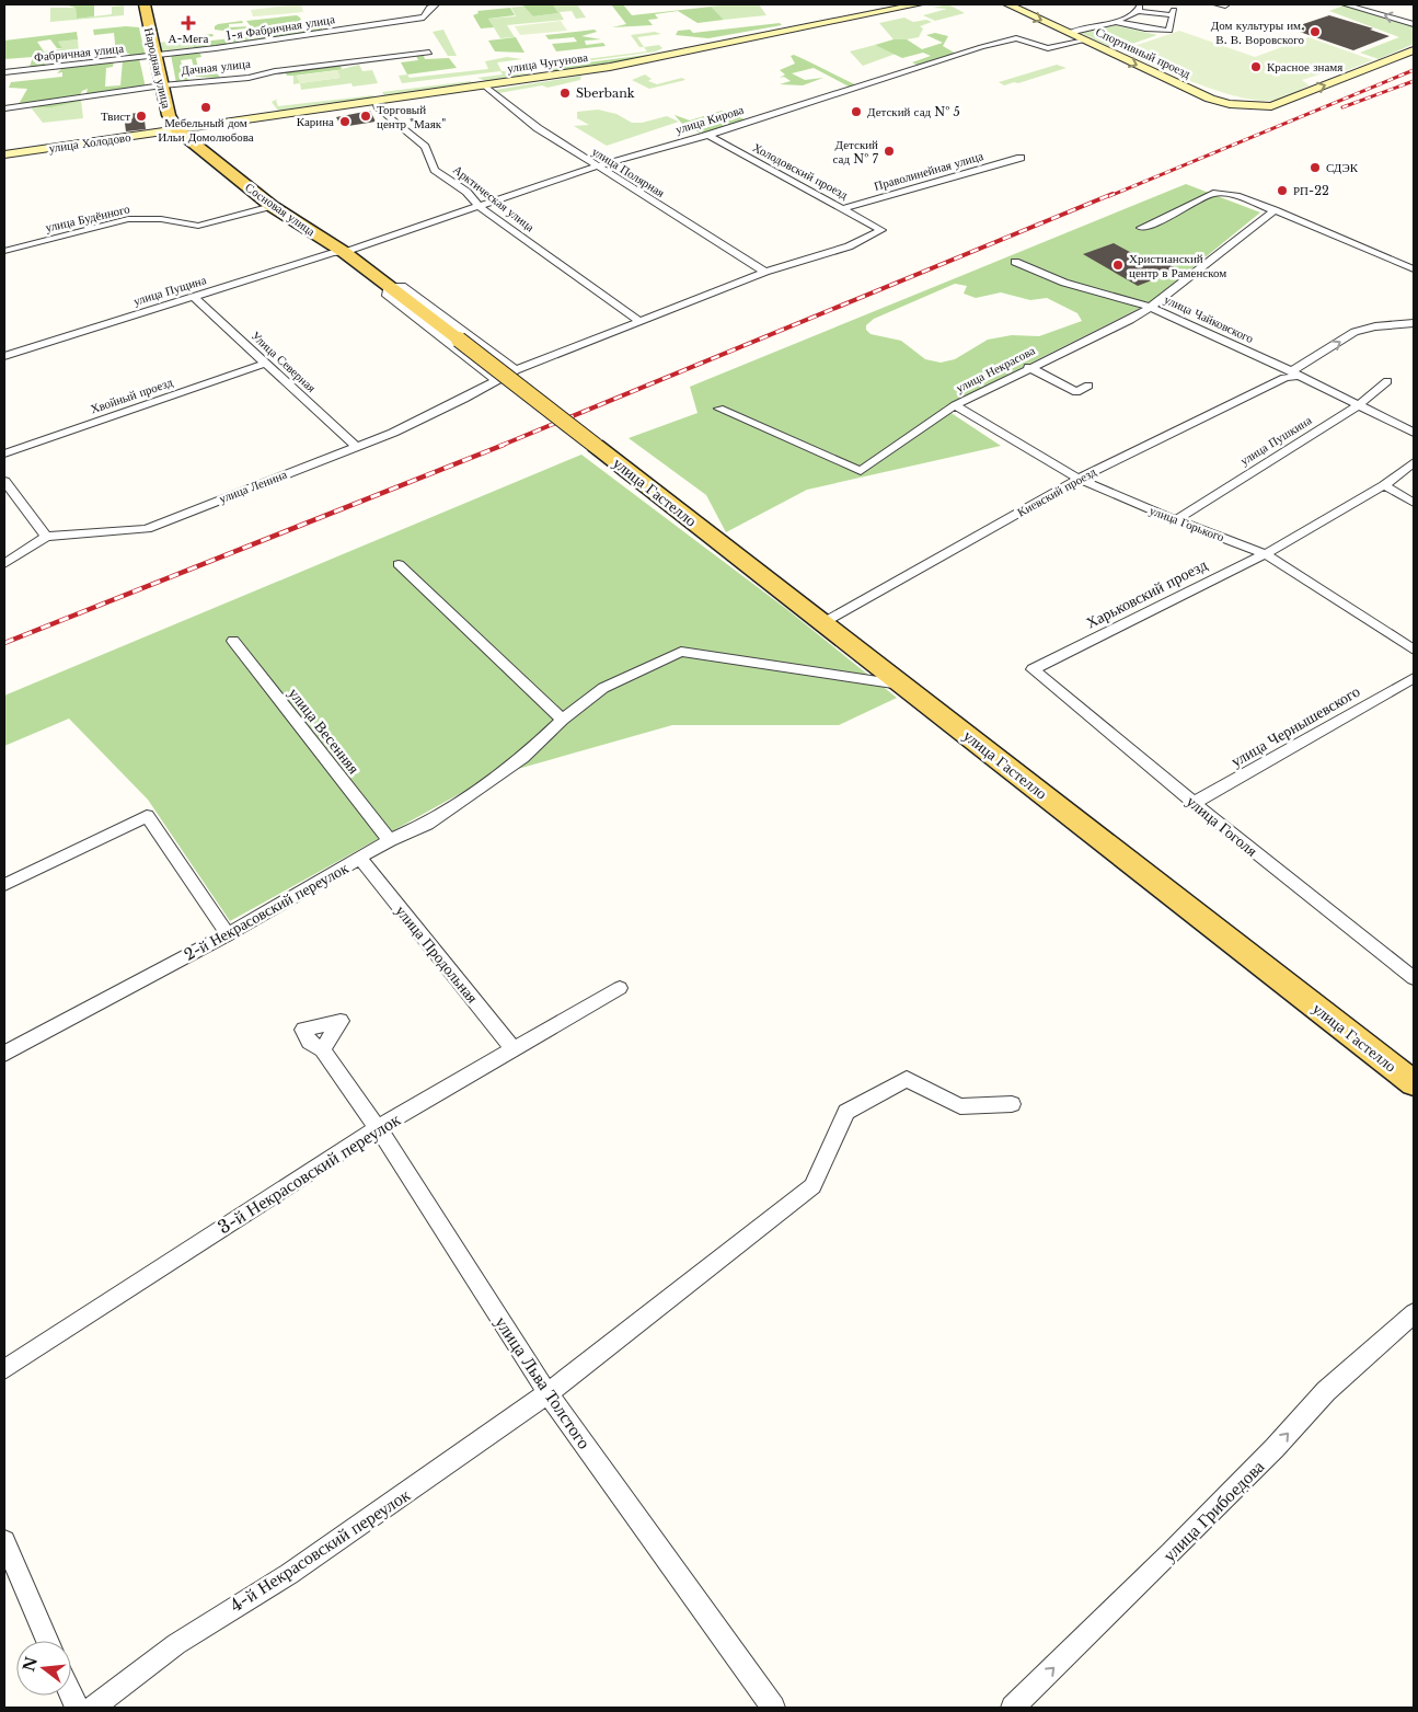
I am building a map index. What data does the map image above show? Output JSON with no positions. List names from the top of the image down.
{
  "streets": {
    "main road": [
      "Спортивный проезд",
      "улица Чугунова",
      "Народная улица",
      "улица Холодово",
      "Сосновая улица",
      "улица Гастелло"
    ],
    "street": [
      "1-я Фабричная улица",
      "Фабричная улица",
      "Дачная улица",
      "улица Кирова",
      "Холодовский проезд",
      "Праволинейная улица",
      "улица Полярная",
      "Арктическая улица",
      "улица Будённого",
      "улица Пущина",
      "улица Чайковского",
      "Улица Северная",
      "улица Некрасова",
      "Хвойный проезд",
      "улица Пушкина",
      "улица Ленина",
      "Киевский проезд",
      "улица Горького",
      "Харьковский проезд",
      "улица Чернышевского",
      "улица Весенняя",
      "улица Гоголя",
      "2-й Некрасовский переулок",
      "улица Продольная",
      "3-й Некрасовский переулок",
      "улица Льва Толстого",
      "улица Грибоедова",
      "4-й Некрасовский переулок"
    ]
  },
  "crossings": [
    ["1-я Фабричная улица", "Фабричная улица"],
    ["1-я Фабричная улица", "Народная улица"],
    ["Фабричная улица", "Народная улица"],
    ["Спортивный проезд", "улица Кирова"],
    ["улица Чугунова", "Народная улица"],
    ["улица Чугунова", "улица Холодово"],
    ["улица Чугунова", "улица Полярная"],
    ["улица Чугунова", "Арктическая улица"],
    ["улица Чугунова", "Сосновая улица"],
    ["Дачная улица", "Народная улица"],
    ["Народная улица", "улица Холодово"],
    ["Народная улица", "Сосновая улица"],
    ["улица Кирова", "Холодовский проезд"],
    ["улица Кирова", "улица Полярная"],
    ["улица Кирова", "Арктическая улица"],
    ["улица Кирова", "Сосновая улица"],
    ["улица Кирова", "улица Пущина"],
    ["улица Холодово", "Сосновая улица"],
    ["Холодовский проезд", "Праволинейная улица"],
    ["Холодовский проезд", "улица Ленина"],
    ["улица Полярная", "улица Ленина"],
    ["Арктическая улица", "улица Ленина"],
    ["Сосновая улица", "улица Будённого"],
    ["Сосновая улица", "улица Пущина"],
    ["Сосновая улица", "улица Гастелло"],
    ["улица Пущина", "Улица Северная"],
    ["улица Чайковского", "улица Некрасова"],
    ["улица Чайковского", "улица Пушкина"],
    ["улица Чайковского", "Киевский проезд"],
    ["Улица Северная", "Хвойный проезд"],
    ["Улица Северная", "улица Ленина"],
    ["улица Некрасова", "улица Горького"],
    ["улица Пушкина", "улица Горького"],
    ["улица Гастелло", "Киевский проезд"],
    ["Киевский проезд", "улица Горького"],
    ["улица Горького", "Харьковский проезд"],
    ["Харьковский проезд", "улица Гоголя"],
    ["улица Чернышевского", "улица Гоголя"],
    ["улица Весенняя", "2-й Некрасовский переулок"],
    ["2-й Некрасовский переулок", "улица Продольная"],
    ["улица Продольная", "3-й Некрасовский переулок"],
    ["3-й Некрасовский переулок", "улица Льва Толстого"],
    ["улица Льва Толстого", "4-й Некрасовский переулок"]
  ],
  "one_way": ["Спортивный проезд", "улица Грибоедова"],
  "places": {
    "health": ["А-Мега"],
    "other": [
      "Дом культуры им. В. В. Воровского",
      "Красное знамя",
      "Sberbank",
      "Мебельный дом Ильи Домолюбова",
      "Детский сад № 5",
      "Твист",
      "Торговый центр \"Маяк\"",
      "Карина",
      "Детский сад № 7",
      "СДЭК",
      "РП-22",
      "Христианский центр в Раменском"
    ]
  },
  "north": "left"
}
